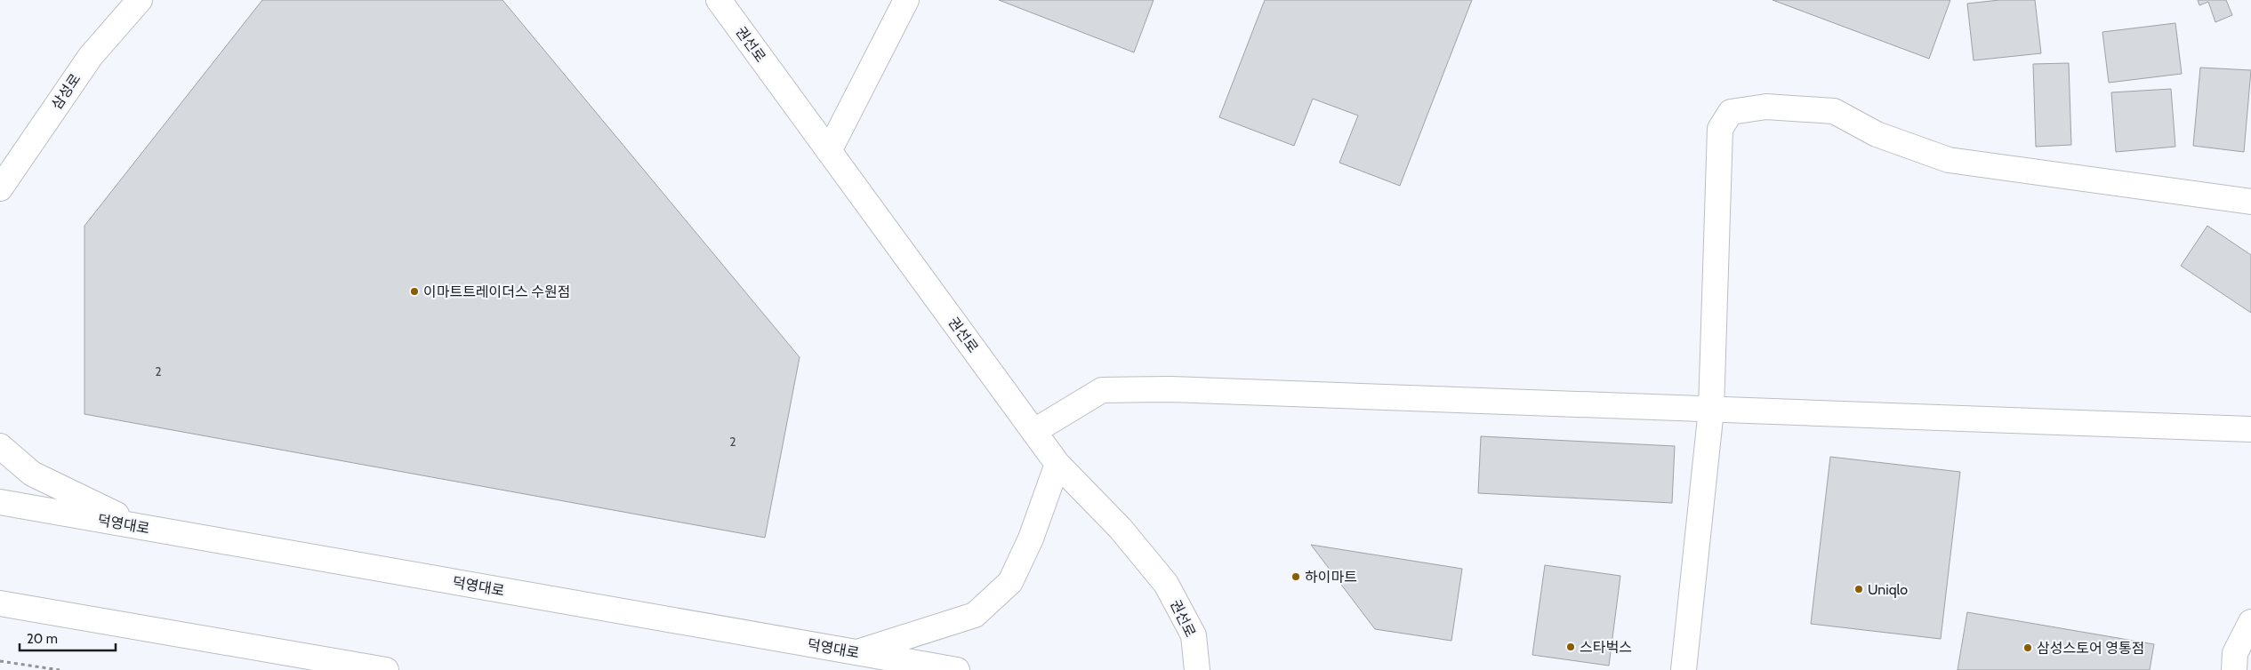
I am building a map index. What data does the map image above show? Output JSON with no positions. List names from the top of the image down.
{
  "streets": {
    "street": ["권선로", "삼성로", "덕영대로"]
  },
  "places": [
    "이마트트레이더스 수원점",
    "하이마트",
    "Uniqlo",
    "스타벅스",
    "삼성스토어 영통점"
  ],
  "house_numbers": ["2", "2"],
  "scale_bar": "20 m"
}
